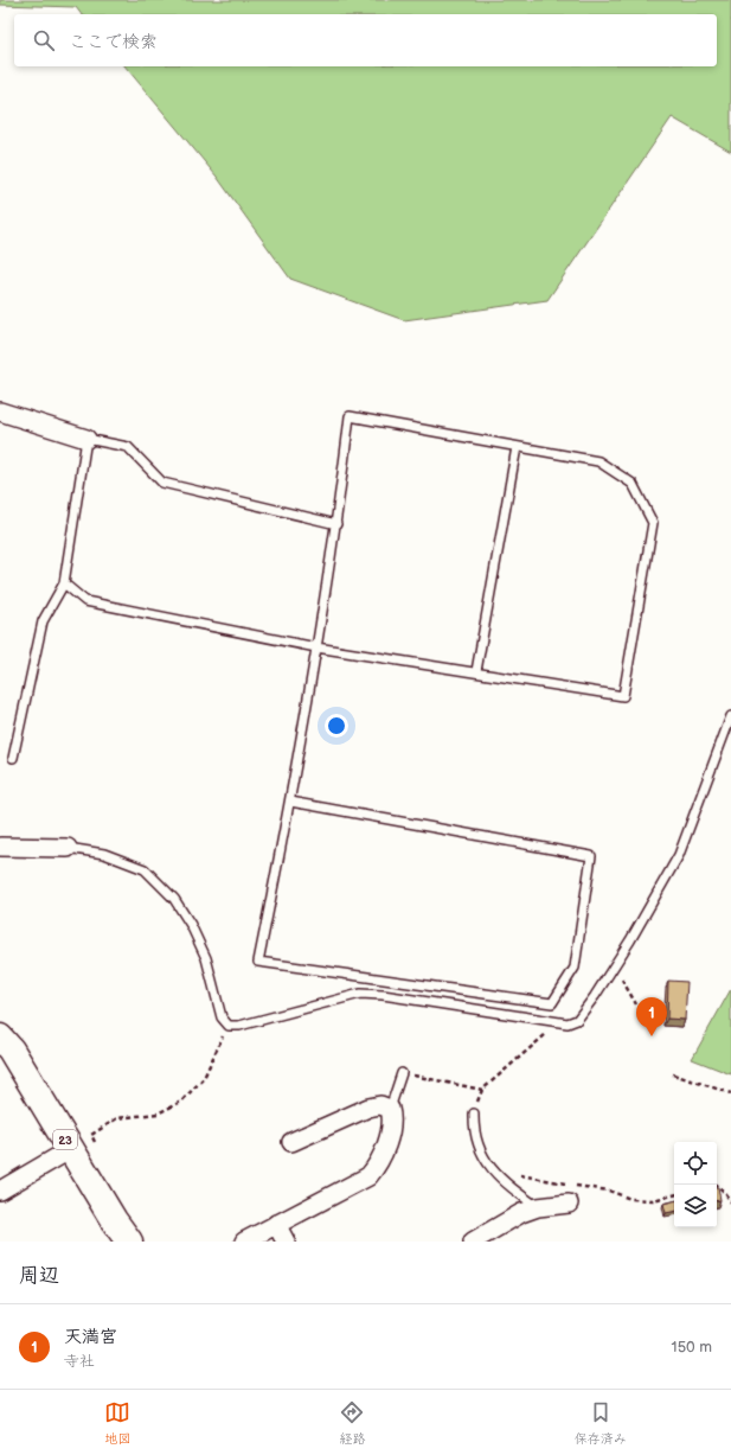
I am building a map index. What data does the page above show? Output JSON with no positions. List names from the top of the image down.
{
  "streets": {
    "main road": ["23"]
  },
  "page": {
    "search": "ここで検索",
    "pins": "1",
    "heading": "周辺",
    "list": [
      {
        "mark": "1",
        "name": "天満宮",
        "note": "寺社",
        "value": "150 m"
      }
    ],
    "nav": ["地図", "経路", "保存済み"]
  }
}
